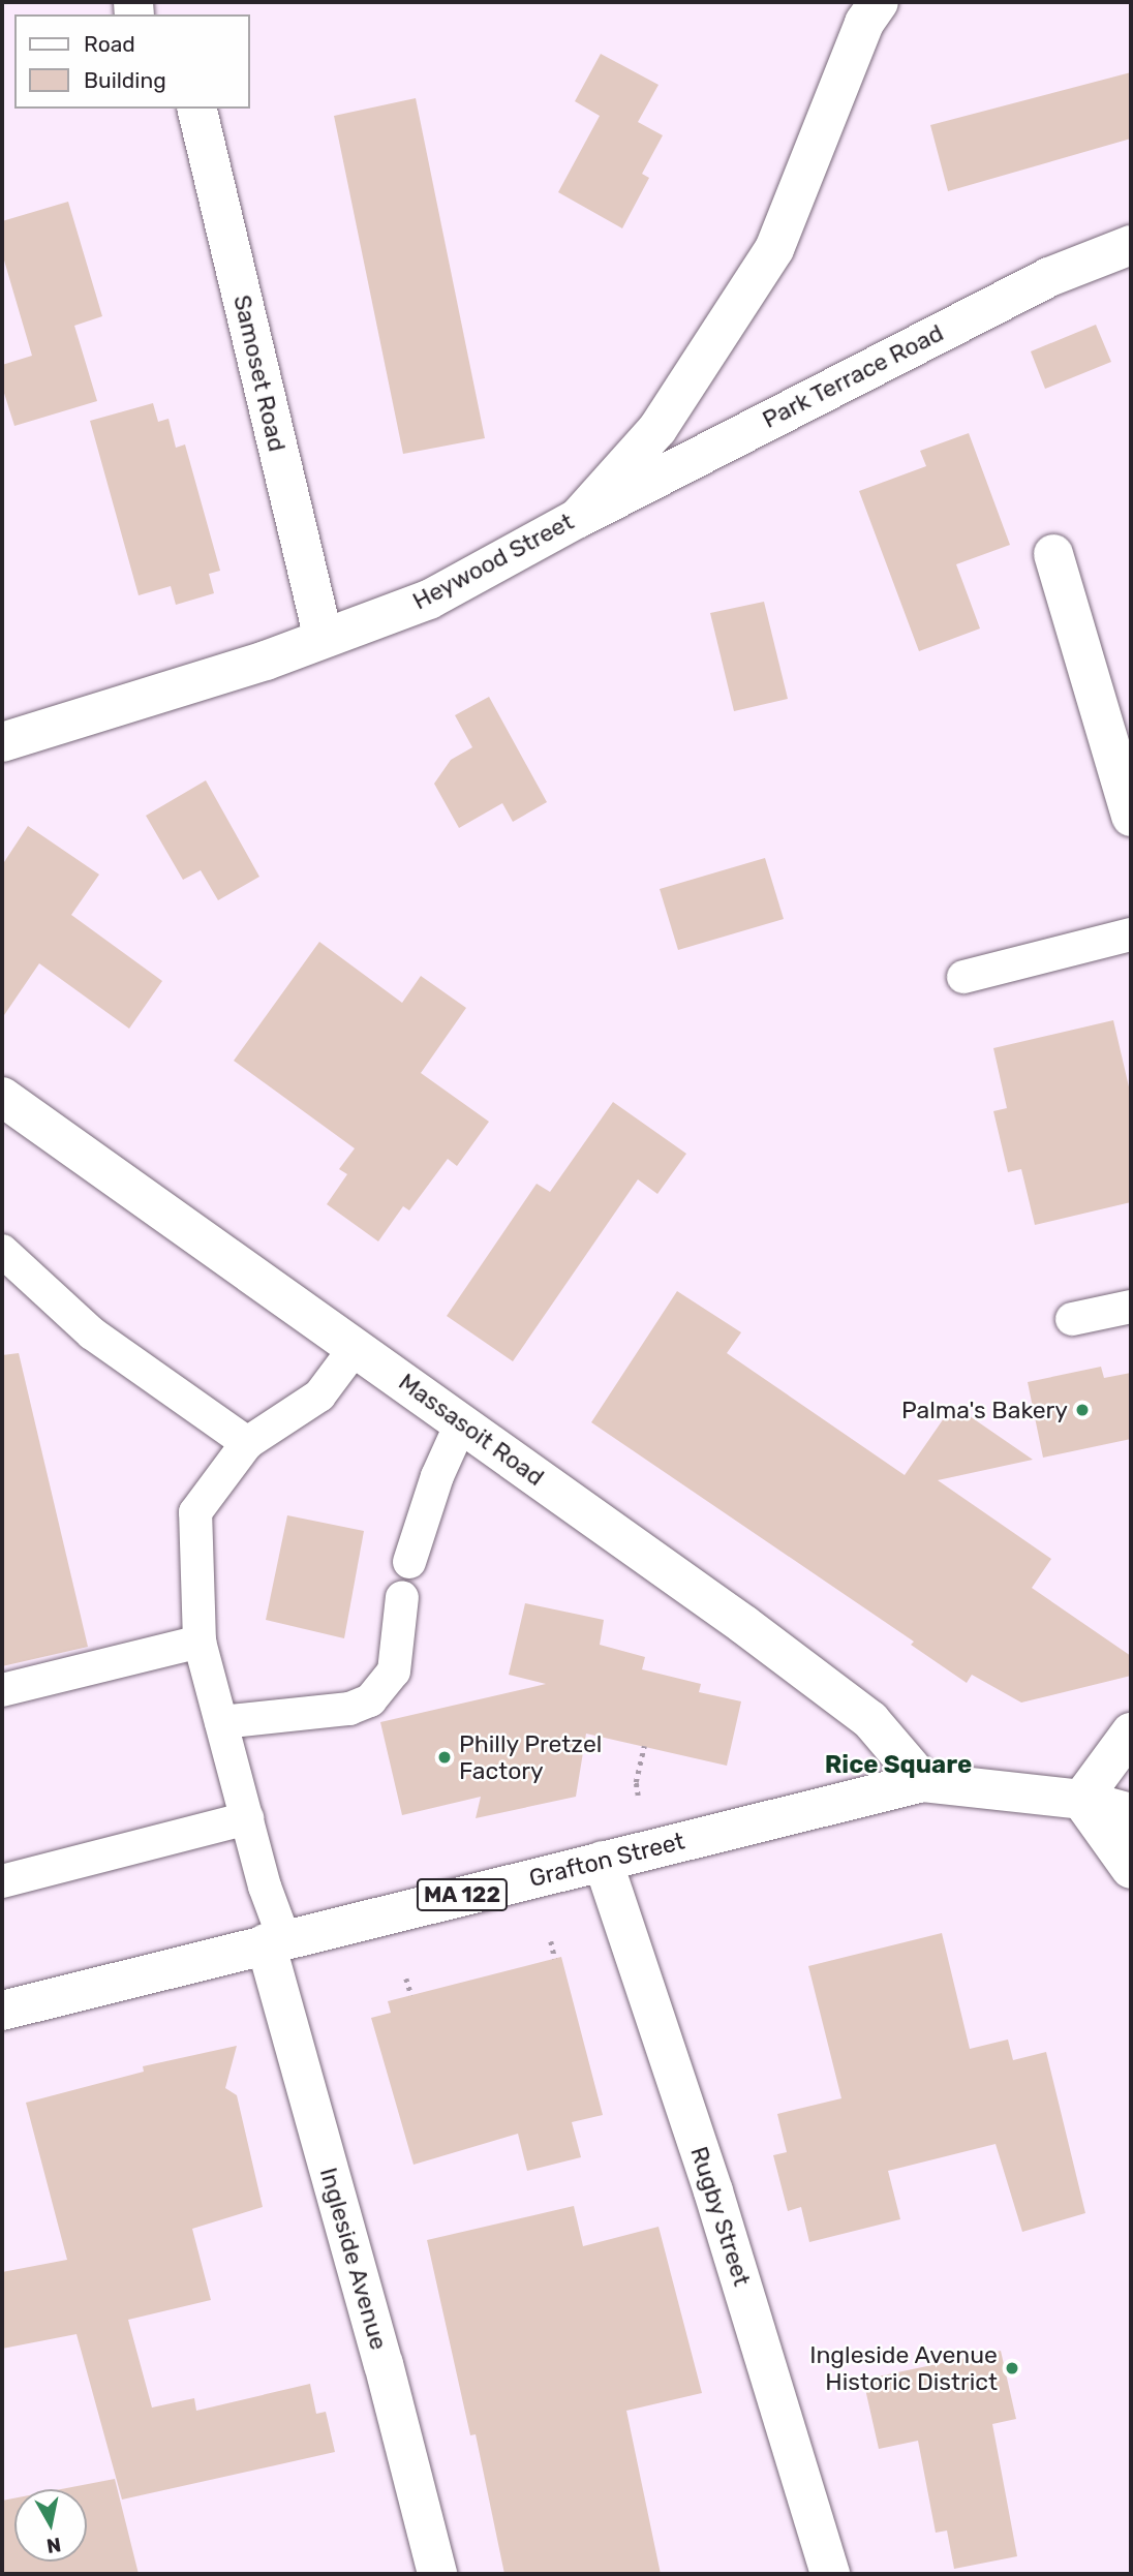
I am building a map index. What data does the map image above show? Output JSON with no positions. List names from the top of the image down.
{
  "streets": {
    "main road": [
      "Samoset Road",
      "Park Terrace Road",
      "Heywood Street",
      "Massasoit Road",
      "Grafton Street",
      "MA 122",
      "Rugby Street",
      "Ingleside Avenue"
    ]
  },
  "crossings": [
    ["Samoset Road", "Heywood Street"],
    ["Park Terrace Road", "Heywood Street"],
    ["Massasoit Road", "Grafton Street"],
    ["Grafton Street", "Rugby Street"],
    ["Grafton Street", "Ingleside Avenue"]
  ],
  "districts": ["Rice Square"],
  "places": ["Palma's Bakery", "Philly Pretzel Factory", "Ingleside Avenue Historic District"],
  "legend": ["Road", "Building"],
  "north": "bottom"
}
